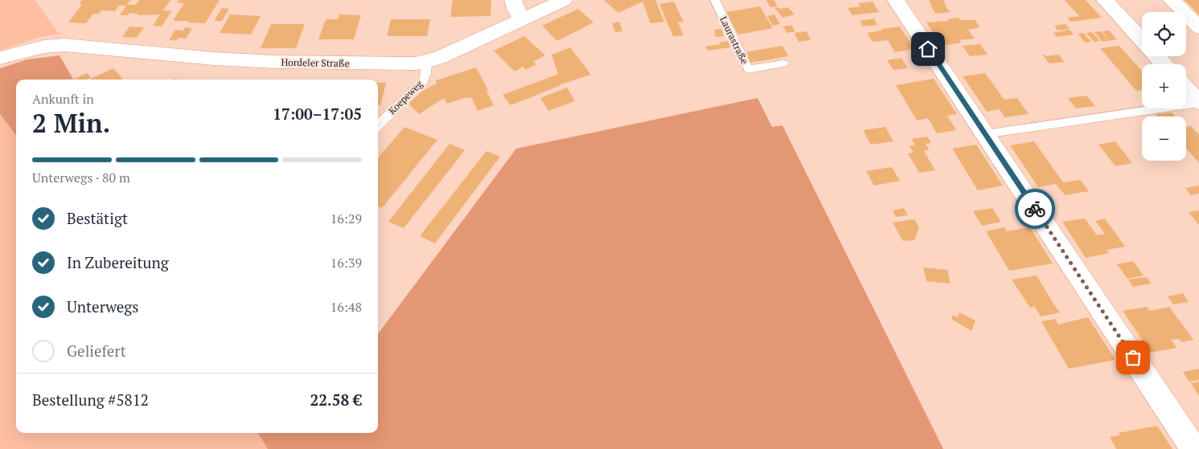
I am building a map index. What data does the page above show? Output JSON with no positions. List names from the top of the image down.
{
  "streets": {
    "street": ["Hordeler Straße"],
    "lane": ["Laurastraße", "Koepeweg"]
  },
  "crossings": [
    ["Hordeler Straße", "Koepeweg"]
  ],
  "page": {
    "map_buttons": ["+", "−"],
    "heading": ["2 Min.", "Ankunft in", "17:00–17:05"],
    "panel": ["Bestellung #5812", "22.58 €"],
    "bar": "Unterwegs · 80 m",
    "list": [
      ["Bestätigt", "16:29"],
      ["In Zubereitung", "16:39"],
      ["Unterwegs", "16:48"],
      "Geliefert"
    ]
  }
}
